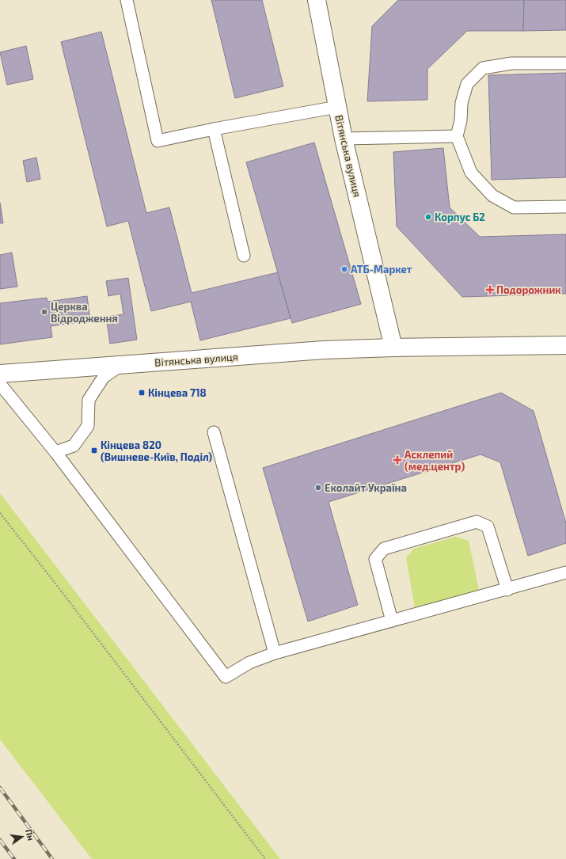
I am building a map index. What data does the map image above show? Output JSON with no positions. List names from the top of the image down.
{
  "streets": {
    "street": ["Вітянська вулиця"]
  },
  "places": {
    "other": [
      "Корпус Б2",
      "АТБ-Маркет",
      "Церква Відродження",
      "Еколайт Україна"
    ],
    "health": ["Подорожник", "Асклепий (мед.центр)"],
    "transit": ["Кінцева 718", "Кінцева 820 (Вишневе-Київ, Поділ)"]
  },
  "north": "right"
}
